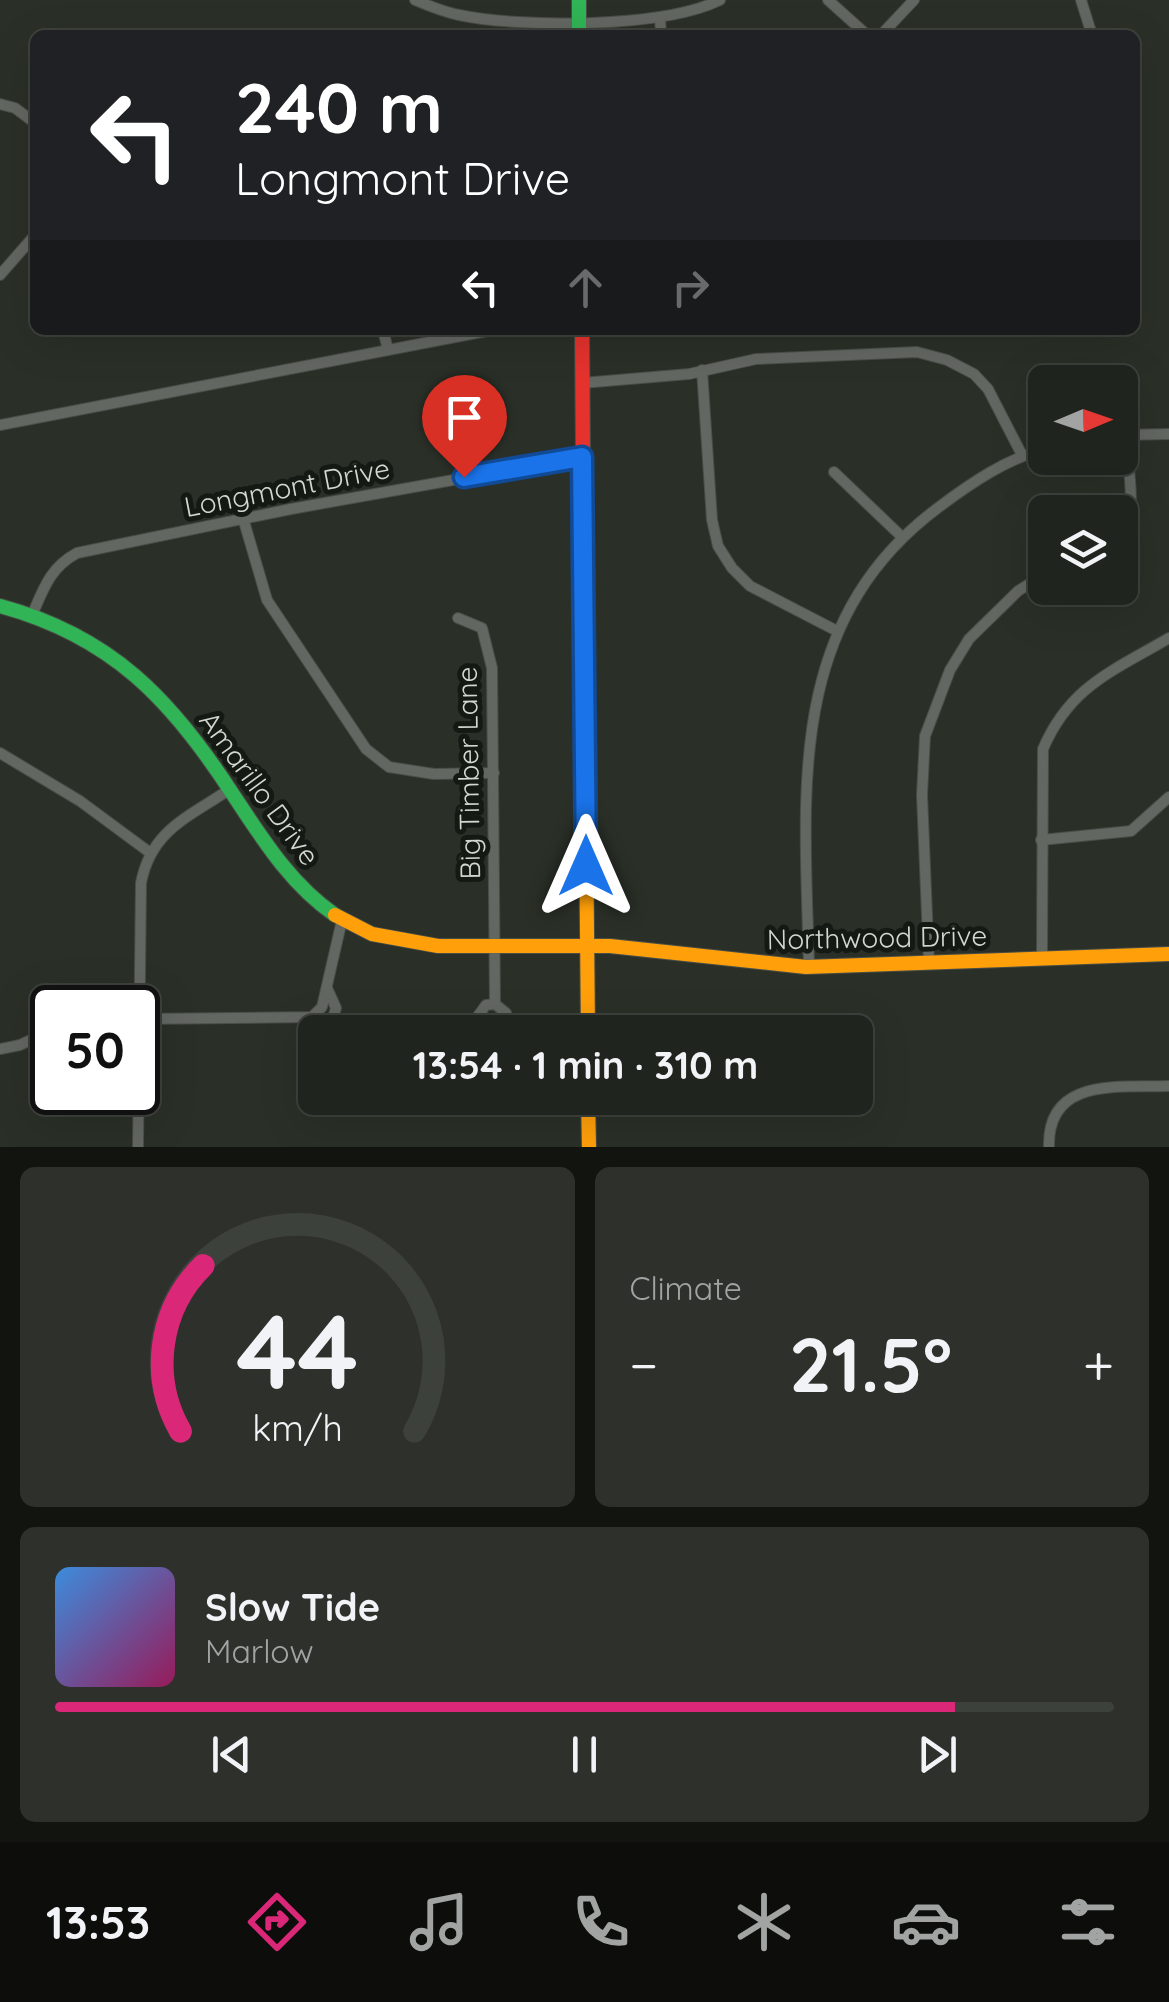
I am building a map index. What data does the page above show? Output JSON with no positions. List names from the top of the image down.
{
  "streets": {
    "street": [
      "Longmont Drive",
      "Big Timber Lane",
      "Amarillo Drive",
      "Northwood Drive"
    ]
  },
  "crossings": [
    ["Longmont Drive", "Amarillo Drive"],
    ["Big Timber Lane", "Amarillo Drive"],
    ["Amarillo Drive", "Northwood Drive"]
  ],
  "north": "right",
  "page": {
    "turn": ["240 m", "Longmont Drive"],
    "limit": "50",
    "trip": "13:54 · 1 min · 310 m",
    "tile": "Climate",
    "heat": ["−", "21.5°", "+"],
    "song": ["Slow Tide", "Marlow"],
    "tabs": "13:53",
    "gauge": ["44", "km/h"]
  }
}
